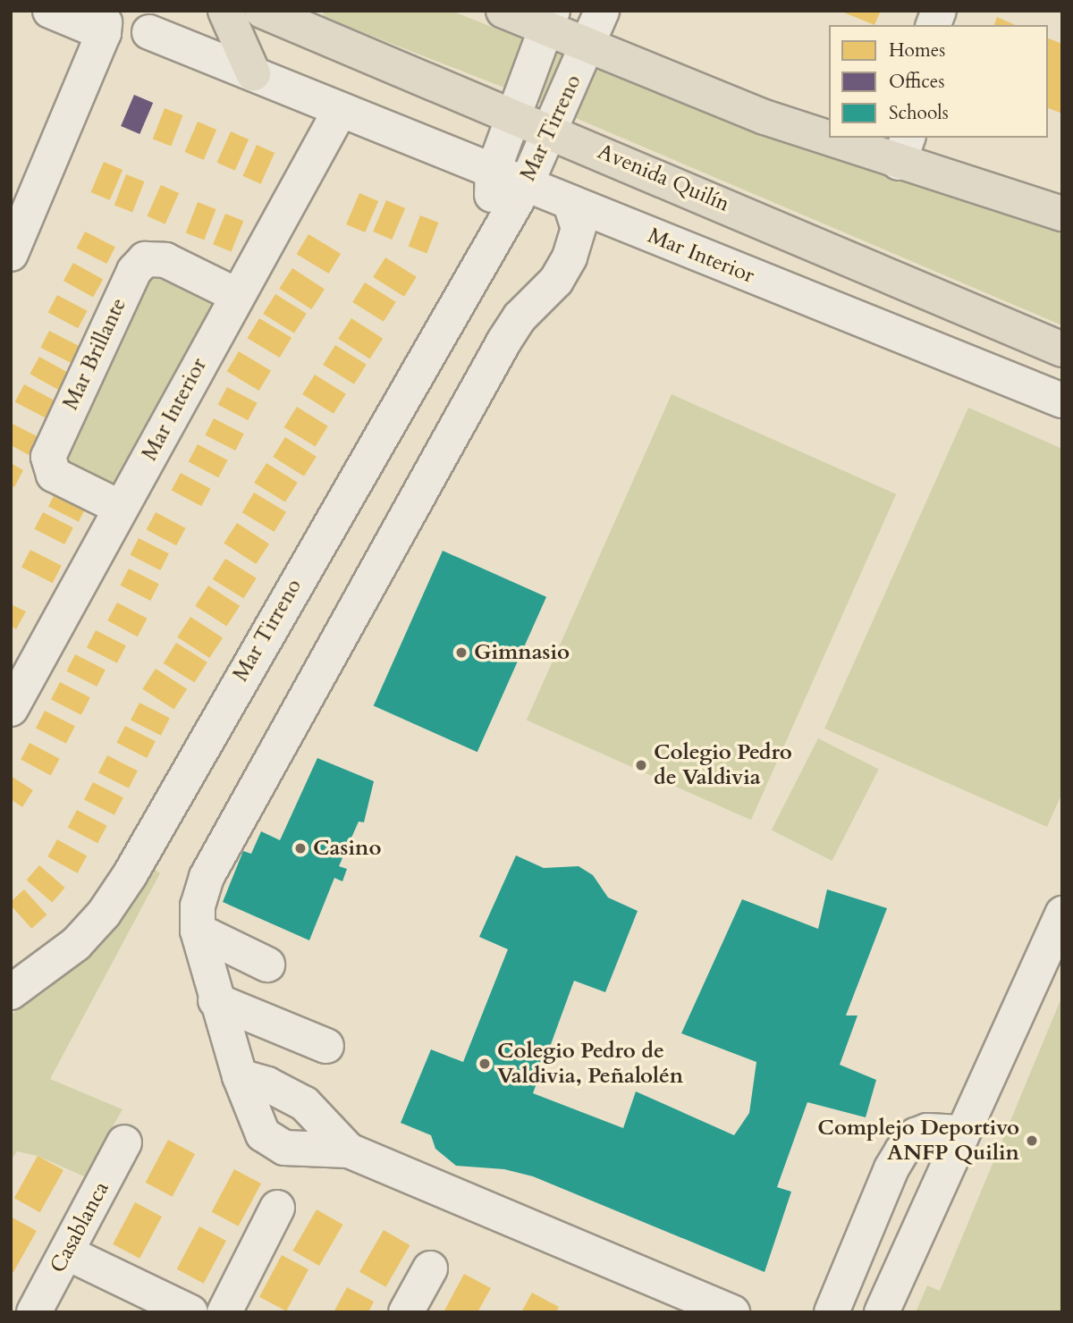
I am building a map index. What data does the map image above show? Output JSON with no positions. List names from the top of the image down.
{
  "streets": {
    "main road": ["Avenida Quilín"],
    "street": [
      "Mar Tirreno",
      "Mar Interior",
      "Mar Brillante",
      "Casablanca"
    ]
  },
  "crossings": [
    ["Mar Tirreno", "Avenida Quilín"],
    ["Mar Tirreno", "Mar Interior"],
    ["Mar Interior", "Mar Brillante"]
  ],
  "places": [
    "Gimnasio",
    "Colegio Pedro de Valdivia",
    "Casino",
    "Colegio Pedro de Valdivia, Peñalolén",
    "Complejo Deportivo ANFP Quilin"
  ],
  "legend": ["Homes", "Offices", "Schools"]
}
